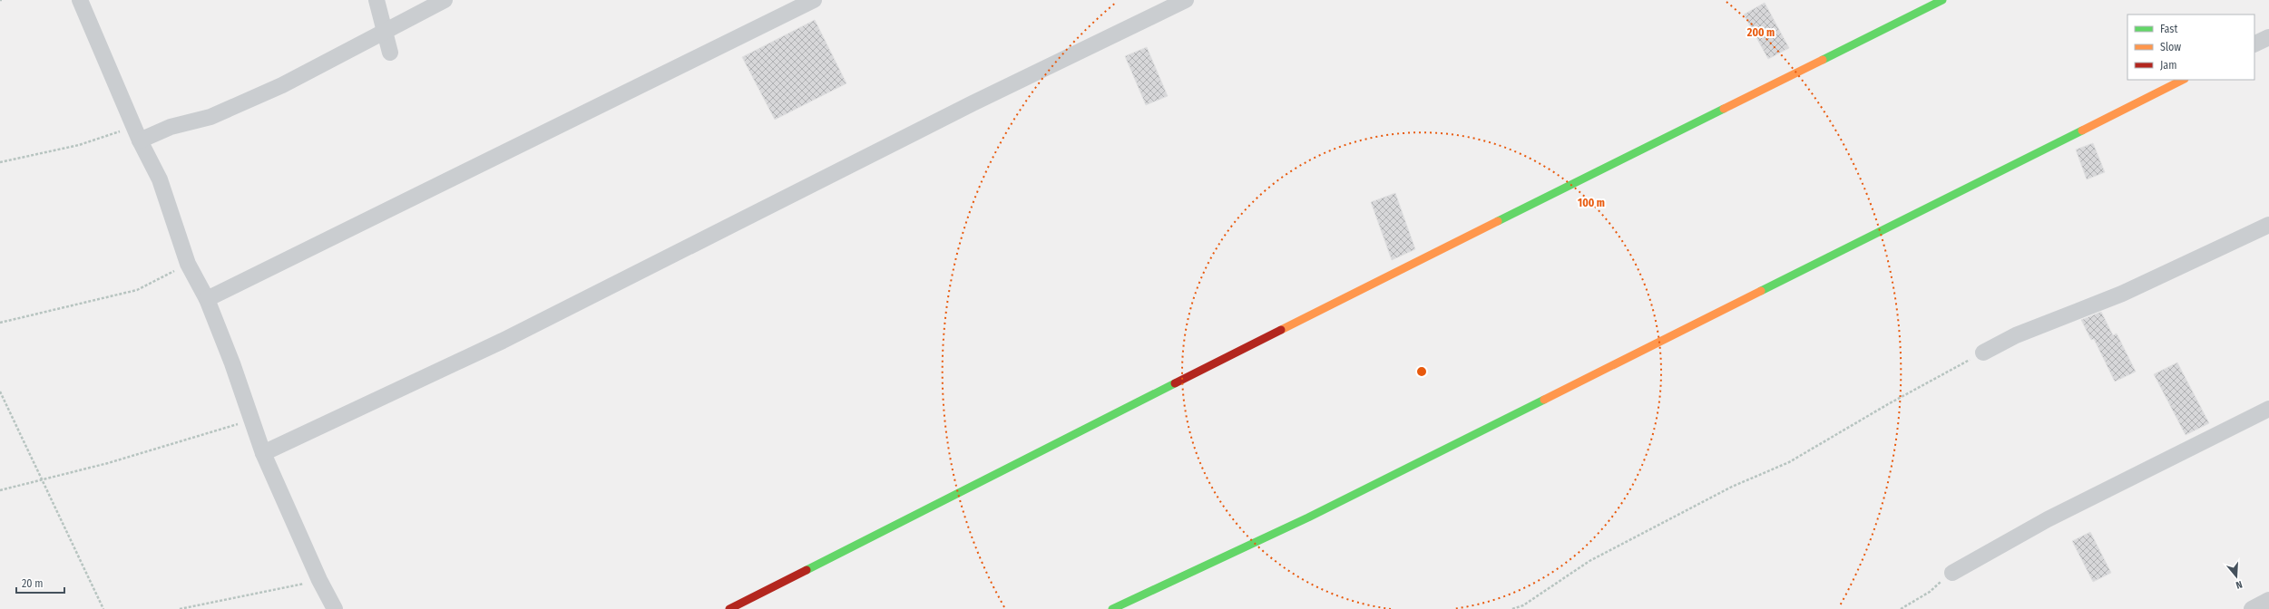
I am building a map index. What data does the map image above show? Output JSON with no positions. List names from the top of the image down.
{
  "legend": ["Fast", "Slow", "Jam"],
  "scale_bar": "20 m",
  "north": "bottom",
  "rings": ["200 m", "100 m"]
}
